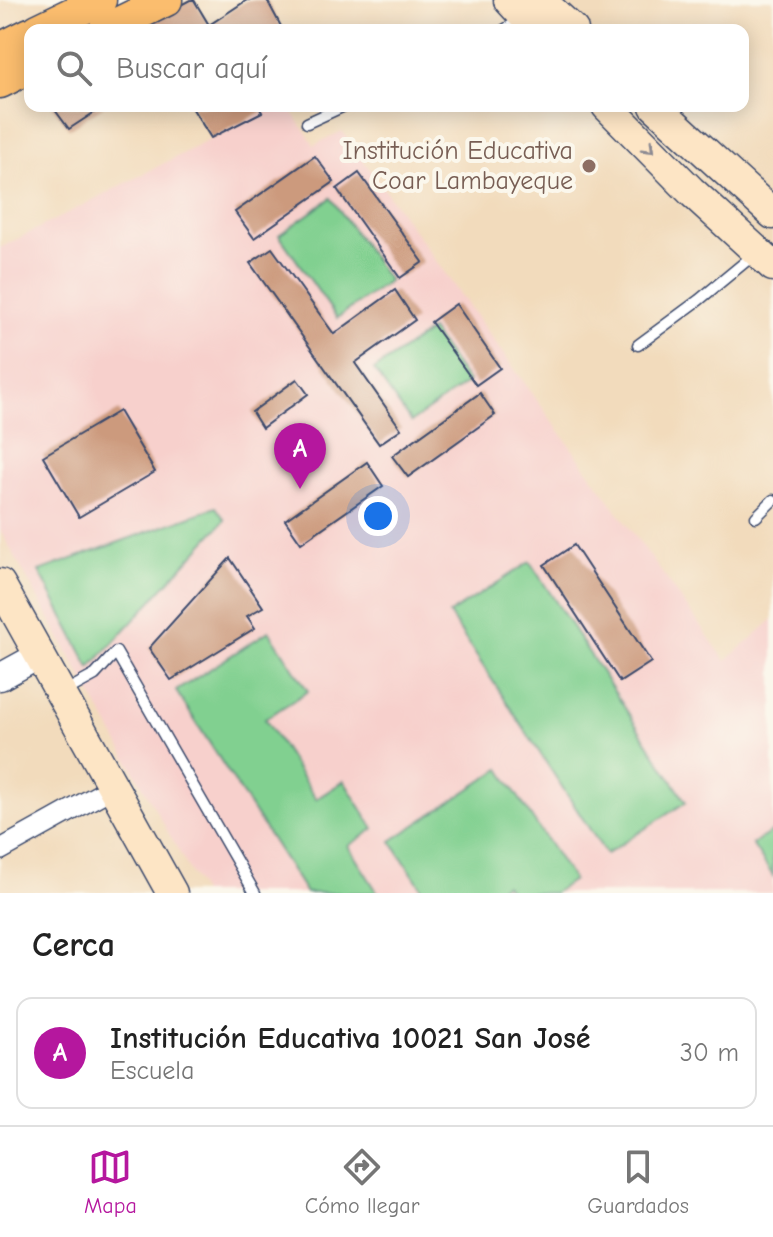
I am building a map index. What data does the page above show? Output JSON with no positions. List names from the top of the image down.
{
  "places": ["Institución Educativa Coar Lambayeque"],
  "page": {
    "search": "Buscar aquí",
    "pins": "A",
    "heading": "Cerca",
    "list": [
      {
        "mark": "A",
        "name": "Institución Educativa 10021 San José",
        "note": "Escuela",
        "value": "30 m"
      }
    ],
    "nav": ["Mapa", "Cómo llegar", "Guardados"]
  }
}
